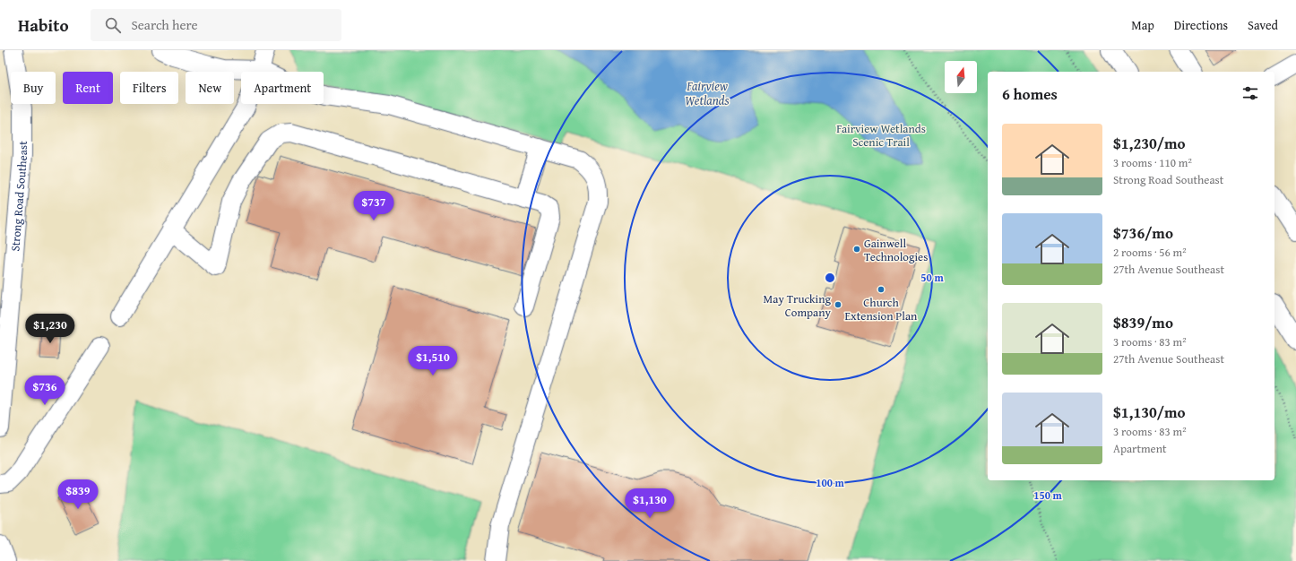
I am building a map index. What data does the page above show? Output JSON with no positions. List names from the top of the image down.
{
  "streets": {
    "street": ["Strong Road Southeast"]
  },
  "water": ["Fairview Wetlands"],
  "parks": ["Fairview Wetlands Scenic Trail"],
  "places": ["Gainwell Technologies", "Church Extension Plan", "May Trucking Company"],
  "north": "top",
  "page": {
    "header": "Habito",
    "search": "Search here",
    "nav": ["Map", "Directions", "Saved"],
    "chip": [
      "Buy",
      "Rent",
      "Filters",
      "New",
      "Apartment"
    ],
    "heading": "6 homes",
    "list": [
      {
        "name": "$1,230/mo",
        "note": "3 rooms · 110 m² · Strong Road Southeast"
      },
      {
        "name": "$736/mo",
        "note": "2 rooms · 56 m² · 27th Avenue Southeast"
      },
      {
        "name": "$839/mo",
        "note": "3 rooms · 83 m² · 27th Avenue Southeast"
      },
      {
        "name": "$1,130/mo",
        "note": "3 rooms · 83 m² · Apartment"
      }
    ],
    "price": [
      "$737",
      "$1,230",
      "$1,510",
      "$736",
      "$839",
      "$1,130"
    ]
  },
  "rings": ["50 m", "100 m", "150 m"]
}
